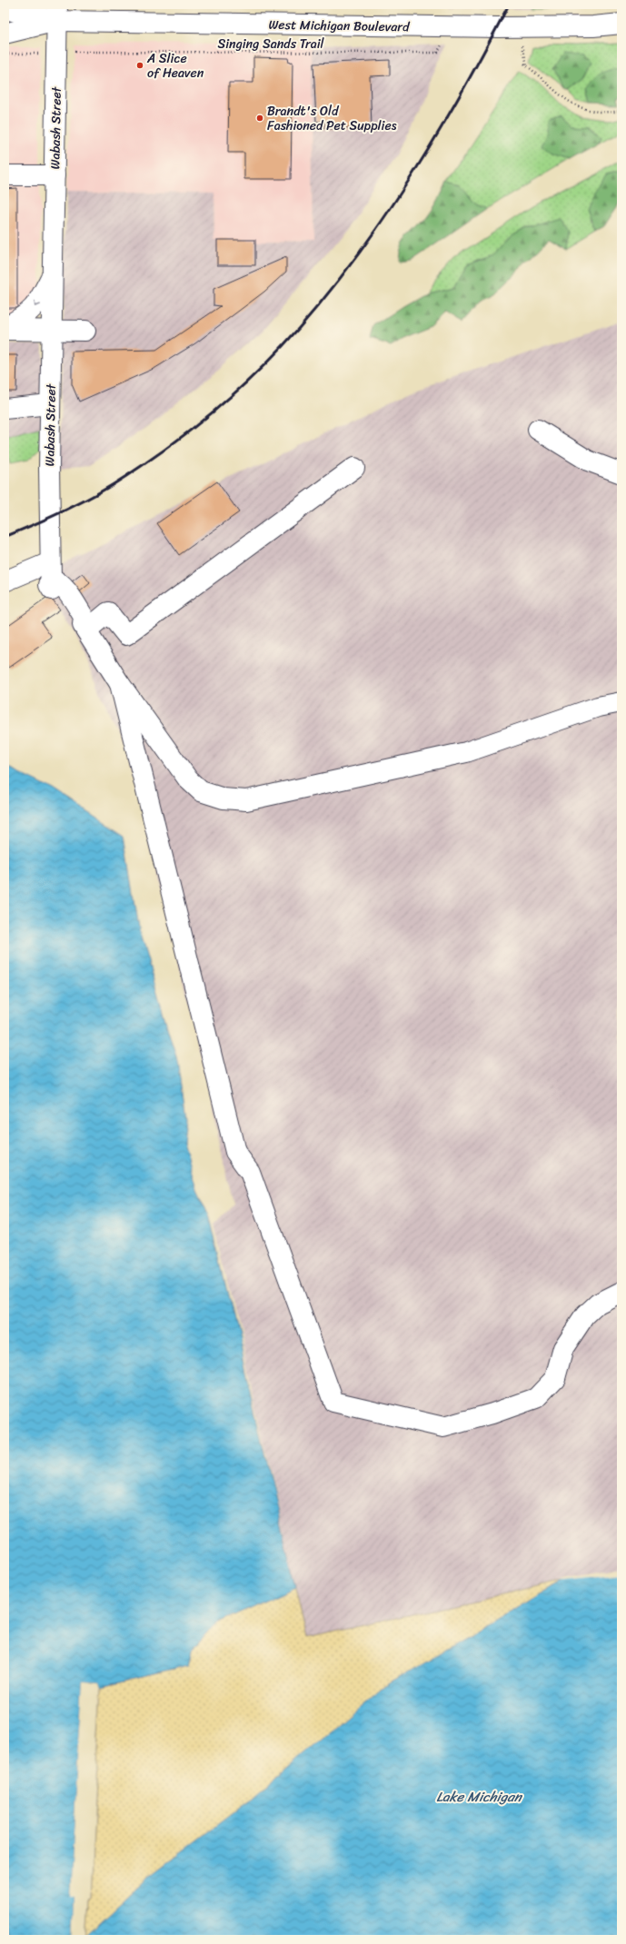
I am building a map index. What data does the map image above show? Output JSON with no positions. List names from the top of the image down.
{
  "streets": {
    "street": ["West Michigan Boulevard", "Wabash Street"],
    "path": ["Singing Sands Trail"]
  },
  "crossings": [
    ["West Michigan Boulevard", "Wabash Street"]
  ],
  "water": ["Lake Michigan"],
  "places": ["A Slice of Heaven", "Brandt's Old Fashioned Pet Supplies"]
}
